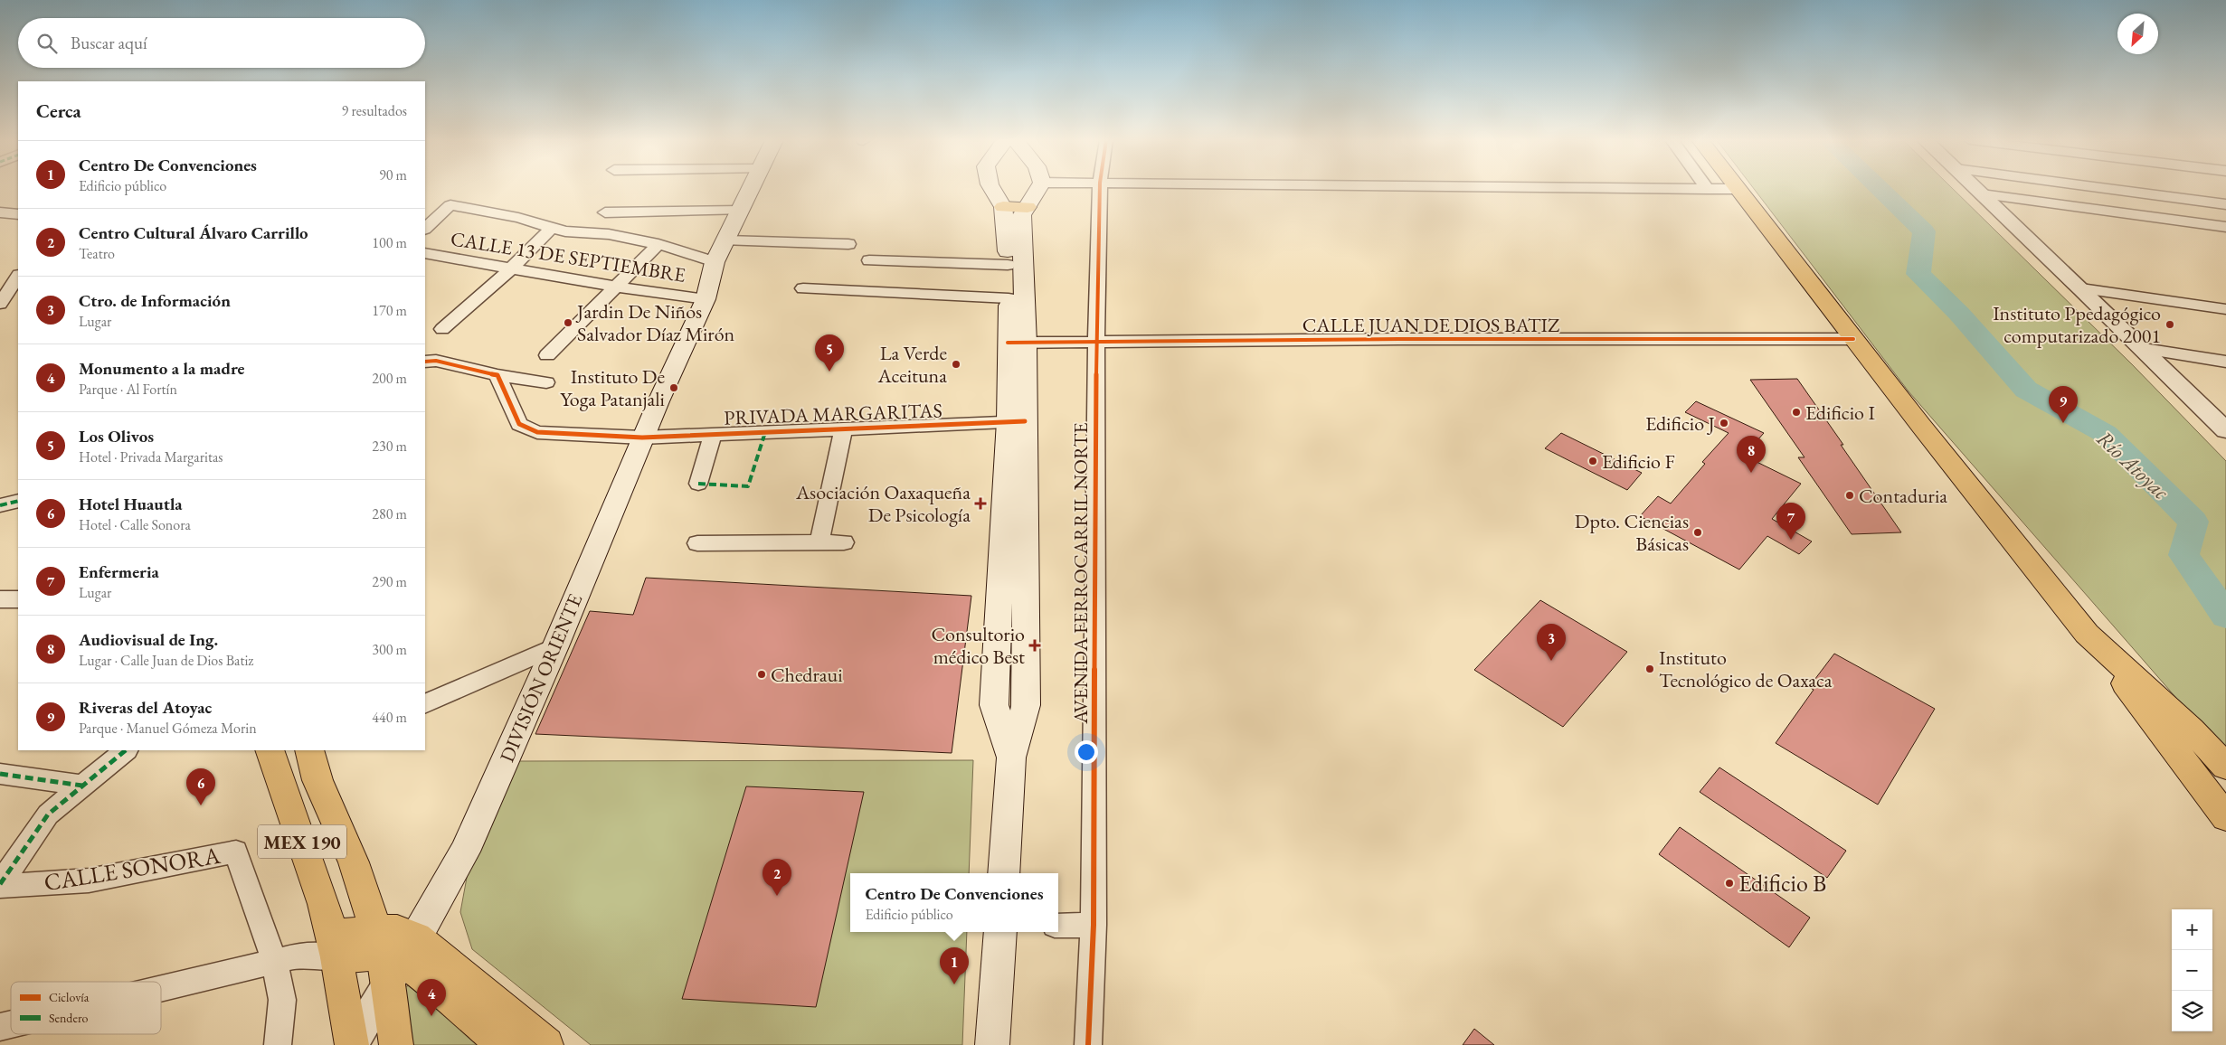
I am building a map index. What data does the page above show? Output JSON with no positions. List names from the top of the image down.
{
  "streets": {
    "main road": ["DIVISIÓN ORIENTE", "MEX 190"],
    "street": [
      "CALLE 13 DE SEPTIEMBRE",
      "CALLE JUAN DE DIOS BATIZ",
      "PRIVADA MARGARITAS",
      "AVENIDA FERROCARRIL NORTE",
      "CALLE SONORA"
    ]
  },
  "crossings": [
    ["CALLE 13 DE SEPTIEMBRE", "DIVISIÓN ORIENTE"],
    ["CALLE JUAN DE DIOS BATIZ", "AVENIDA FERROCARRIL NORTE"],
    ["PRIVADA MARGARITAS", "DIVISIÓN ORIENTE"],
    ["DIVISIÓN ORIENTE", "MEX 190"]
  ],
  "water": ["Río Atoyac"],
  "places": {
    "other": [
      "Jardin De Niños Salvador Díaz Mirón",
      "Instituto Ppedagógico computarizado 2001",
      "La Verde Aceituna",
      "Instituto De Yoga Patanjali",
      "Edificio I",
      "Edificio J",
      "Edificio F",
      "Contaduria",
      "Dpto. Ciencias Básicas",
      "Instituto Tecnológico de Oaxaca",
      "Chedraui",
      "Edificio B"
    ],
    "health": ["Asociación Oaxaqueña De Psicología", "Consultorio médico Best"]
  },
  "legend": ["Ciclovía", "Sendero"],
  "north": "bottom left",
  "page": {
    "search": "Buscar aquí",
    "heading": ["Cerca", "9 resultados"],
    "list": [
      {
        "mark": "1",
        "name": "Centro De Convenciones",
        "note": "Edificio público",
        "value": "90 m"
      },
      {
        "mark": "2",
        "name": "Centro Cultural Álvaro Carrillo",
        "note": "Teatro",
        "value": "100 m"
      },
      {
        "mark": "3",
        "name": "Ctro. de Información",
        "note": "Lugar",
        "value": "170 m"
      },
      {
        "mark": "4",
        "name": "Monumento a la madre",
        "note": "Parque · Al Fortín",
        "value": "200 m"
      },
      {
        "mark": "5",
        "name": "Los Olivos",
        "note": "Hotel · Privada Margaritas",
        "value": "230 m"
      },
      {
        "mark": "6",
        "name": "Hotel Huautla",
        "note": "Hotel · Calle Sonora",
        "value": "280 m"
      },
      {
        "mark": "7",
        "name": "Enfermeria",
        "note": "Lugar",
        "value": "290 m"
      },
      {
        "mark": "8",
        "name": "Audiovisual de Ing.",
        "note": "Lugar · Calle Juan de Dios Batiz",
        "value": "300 m"
      },
      {
        "mark": "9",
        "name": "Riveras del Atoyac",
        "note": "Parque · Manuel Gómeza Morin",
        "value": "440 m"
      }
    ],
    "pins": [
      "5",
      "9",
      "8",
      "7",
      "3",
      "6",
      "2",
      "1",
      "4"
    ],
    "popup": ["Centro De Convenciones", "Edificio público"],
    "map_buttons": ["+", "−"]
  }
}
